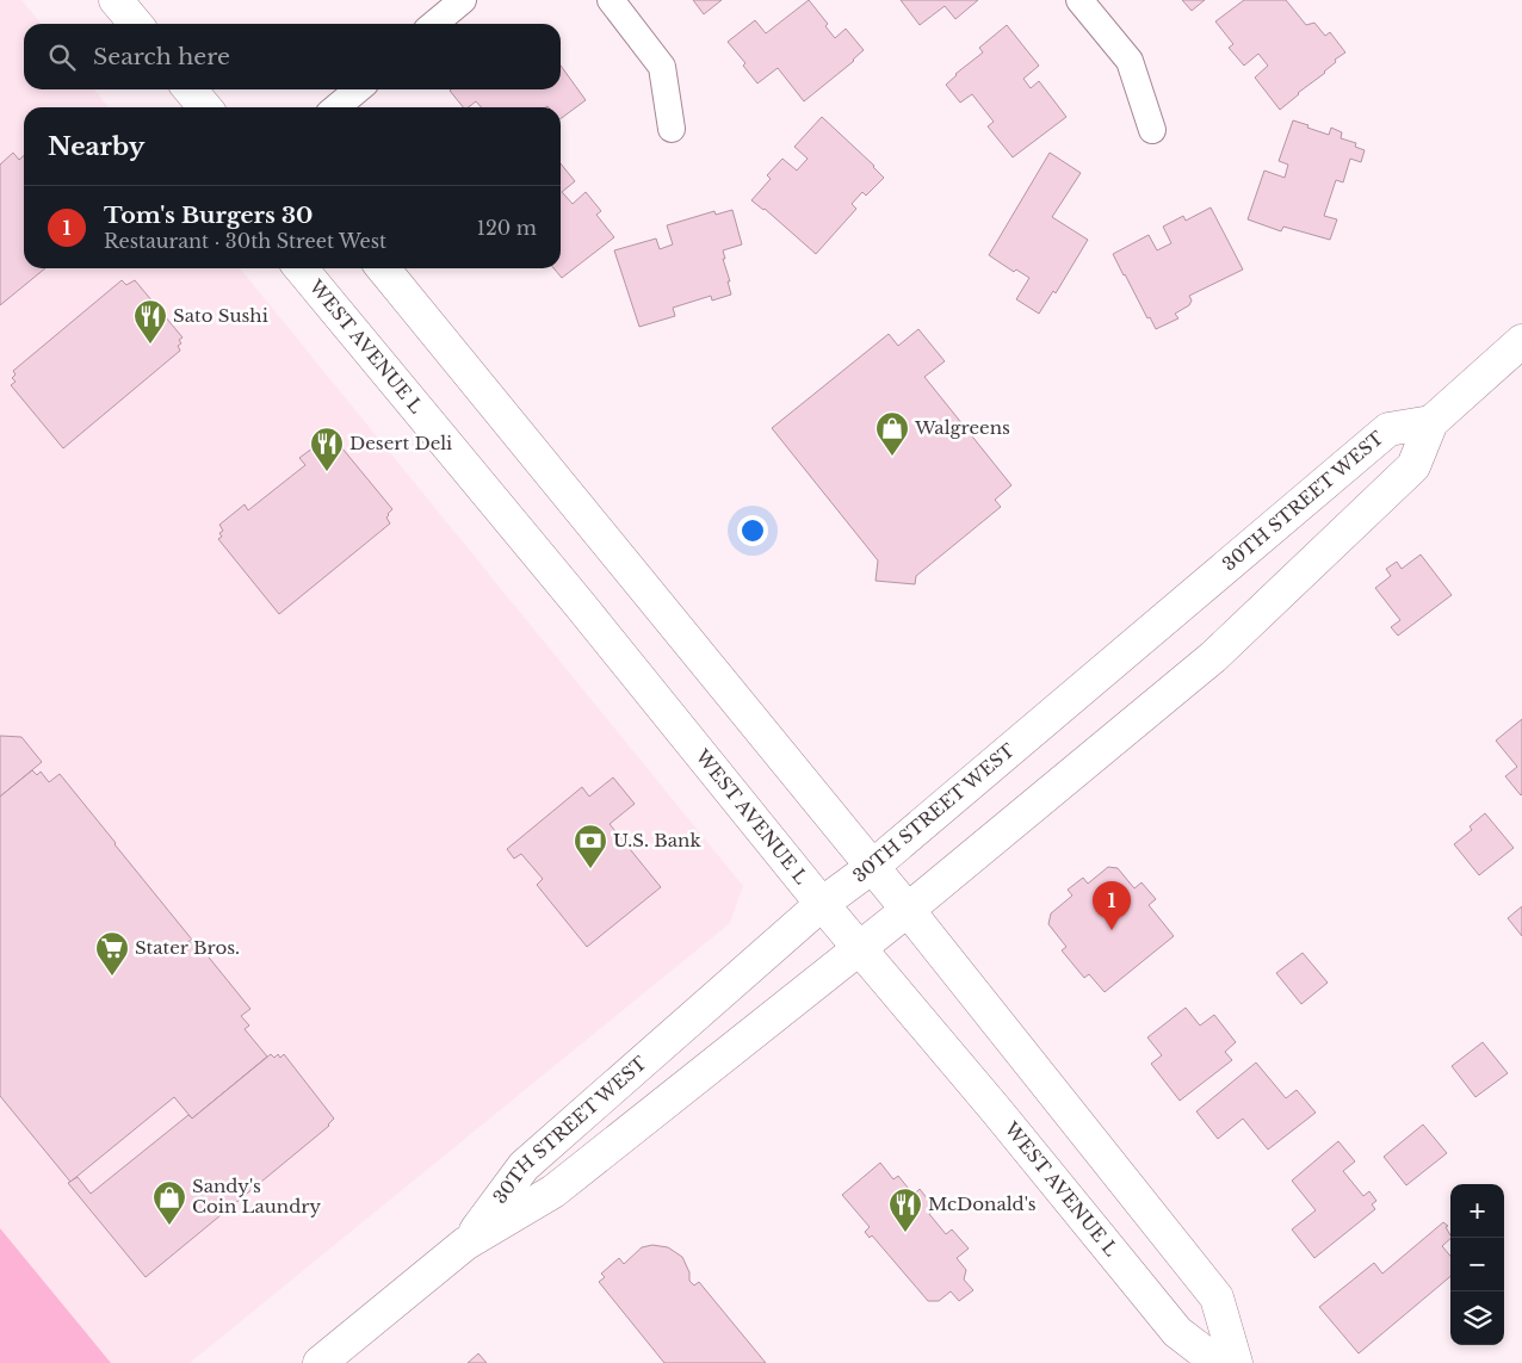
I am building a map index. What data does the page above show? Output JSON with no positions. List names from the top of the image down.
{
  "streets": {
    "main road": ["WEST AVENUE L", "30TH STREET WEST"]
  },
  "crossings": [
    ["WEST AVENUE L", "30TH STREET WEST"]
  ],
  "places": {
    "restaurant": ["Sato Sushi", "Desert Deli", "McDonald's"],
    "shop": ["Walgreens", "Sandy's Coin Laundry"],
    "bank": ["U.S. Bank"],
    "supermarket": ["Stater Bros."]
  },
  "page": {
    "search": "Search here",
    "heading": "Nearby",
    "list": [
      {
        "mark": "1",
        "name": "Tom's Burgers 30",
        "note": "Restaurant · 30th Street West",
        "value": "120 m"
      }
    ],
    "pins": "1",
    "map_buttons": ["+", "−"]
  }
}
